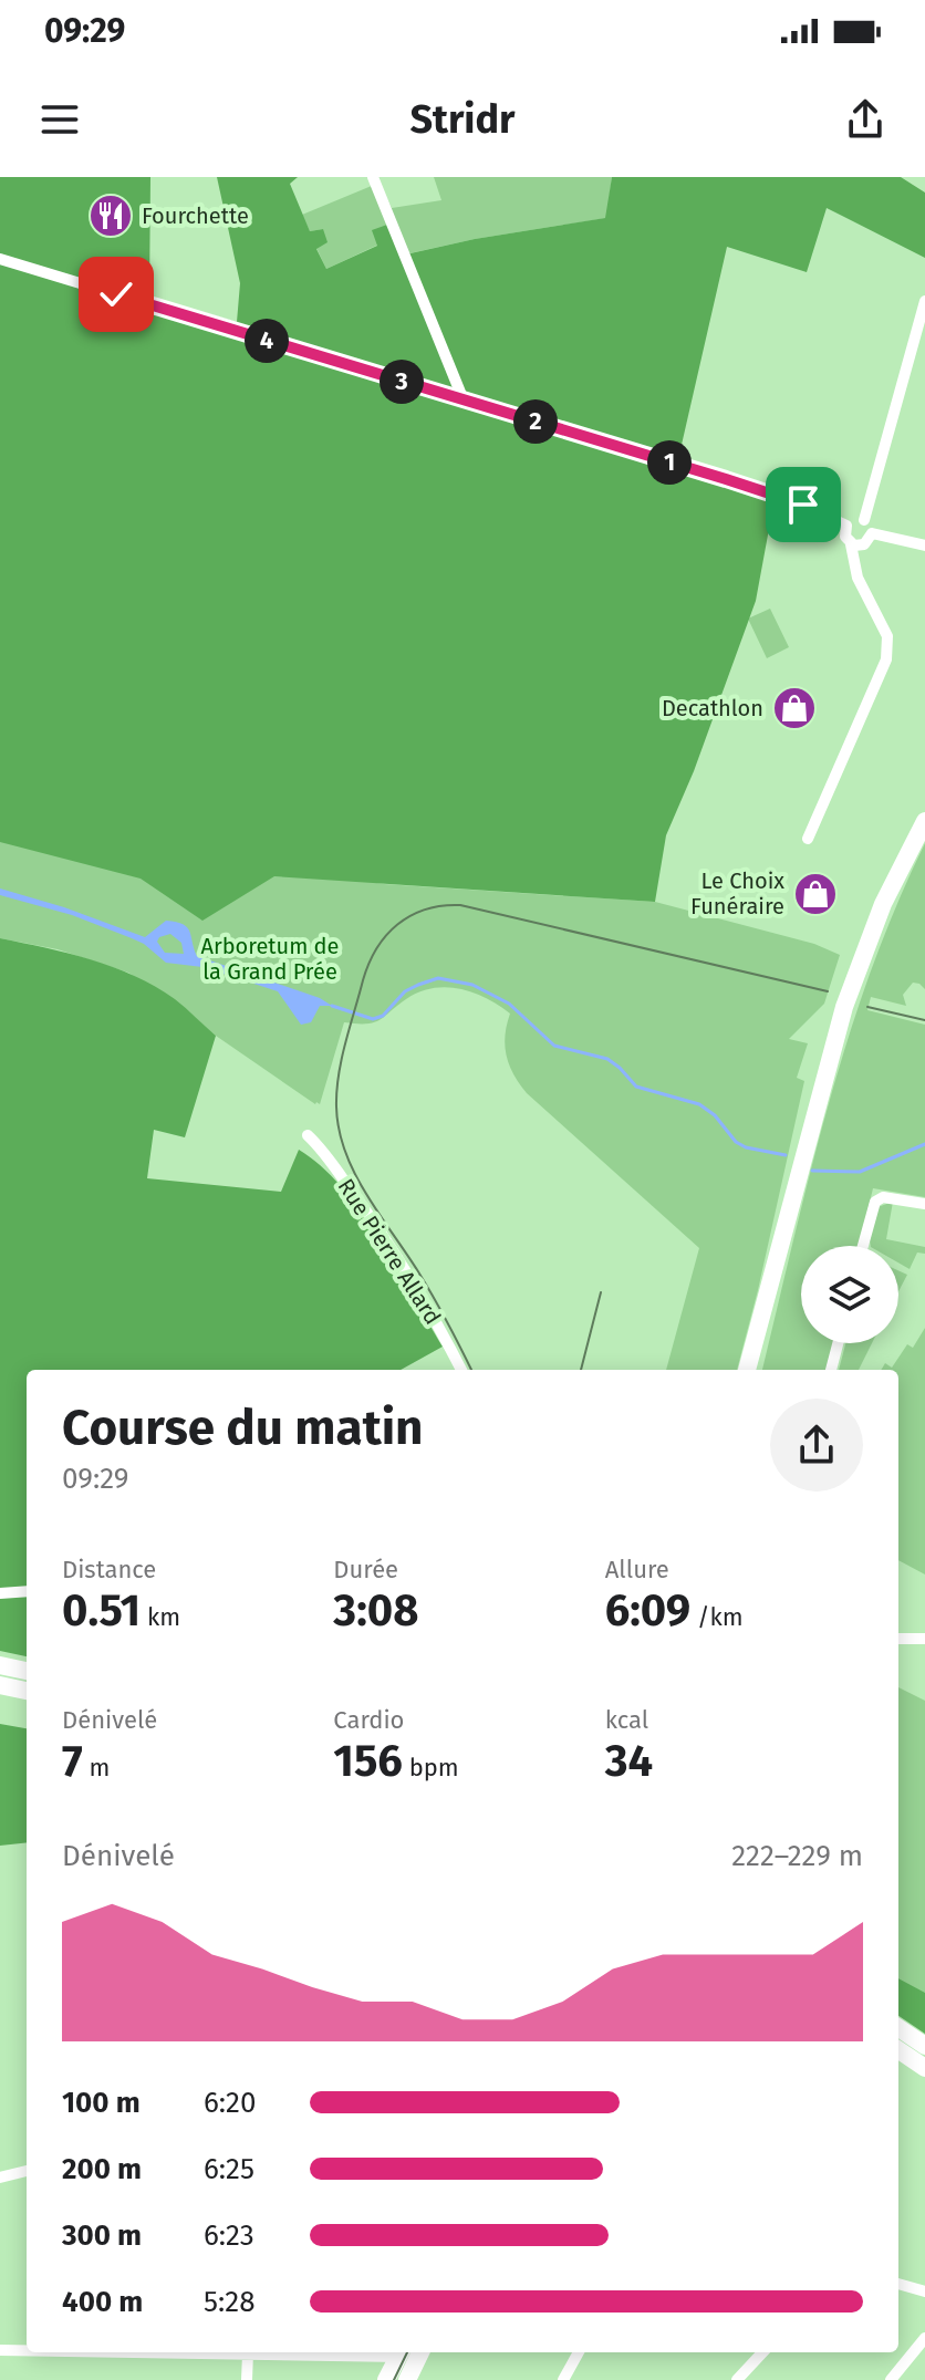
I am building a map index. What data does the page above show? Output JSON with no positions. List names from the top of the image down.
{
  "streets": {
    "street": ["Rue Pierre Allard"]
  },
  "parks": ["Arboretum de la Grand Prée"],
  "places": {
    "restaurant": ["Fourchette"],
    "shop": ["Decathlon", "Le Choix Funéraire"]
  },
  "page": {
    "status": "09:29",
    "header": "Stridr",
    "pins": [
      "4",
      "3",
      "2",
      "1"
    ],
    "heading": ["Course du matin", "09:29"],
    "stats": [
      ["Distance", "0.51 km"],
      ["Durée", "3:08"],
      ["Allure", "6:09 /km"],
      ["Dénivelé", "7 m"],
      ["Cardio", "156 bpm"],
      ["kcal", "34"]
    ],
    "chart": ["Dénivelé", "222–229 m"],
    "list": [
      {
        "name": "100 m",
        "note": "6:20"
      },
      {
        "name": "200 m",
        "note": "6:25"
      },
      {
        "name": "300 m",
        "note": "6:23"
      },
      {
        "name": "400 m",
        "note": "5:28"
      }
    ]
  }
}
